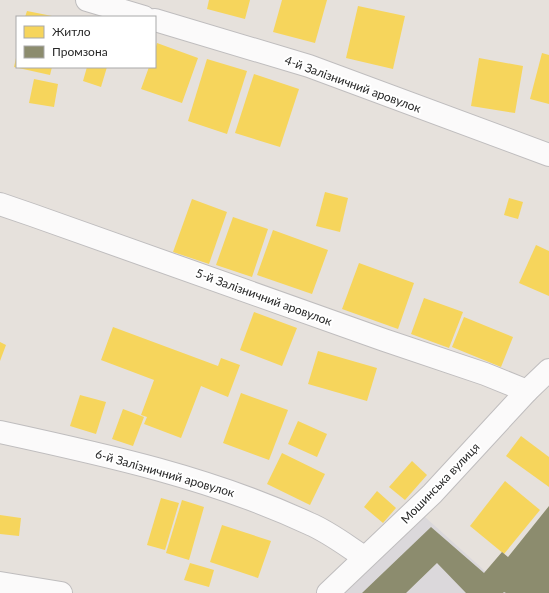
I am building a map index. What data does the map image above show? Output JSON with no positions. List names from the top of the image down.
{
  "streets": {
    "street": [
      "4-й Залізничний аровулок",
      "5-й Залізничний аровулок",
      "6-й Залізничний аровулок",
      "Мошинська вулиця"
    ]
  },
  "crossings": [
    ["5-й Залізничний аровулок", "Мошинська вулиця"],
    ["6-й Залізничний аровулок", "Мошинська вулиця"]
  ],
  "legend": ["Житло", "Промзона"]
}
